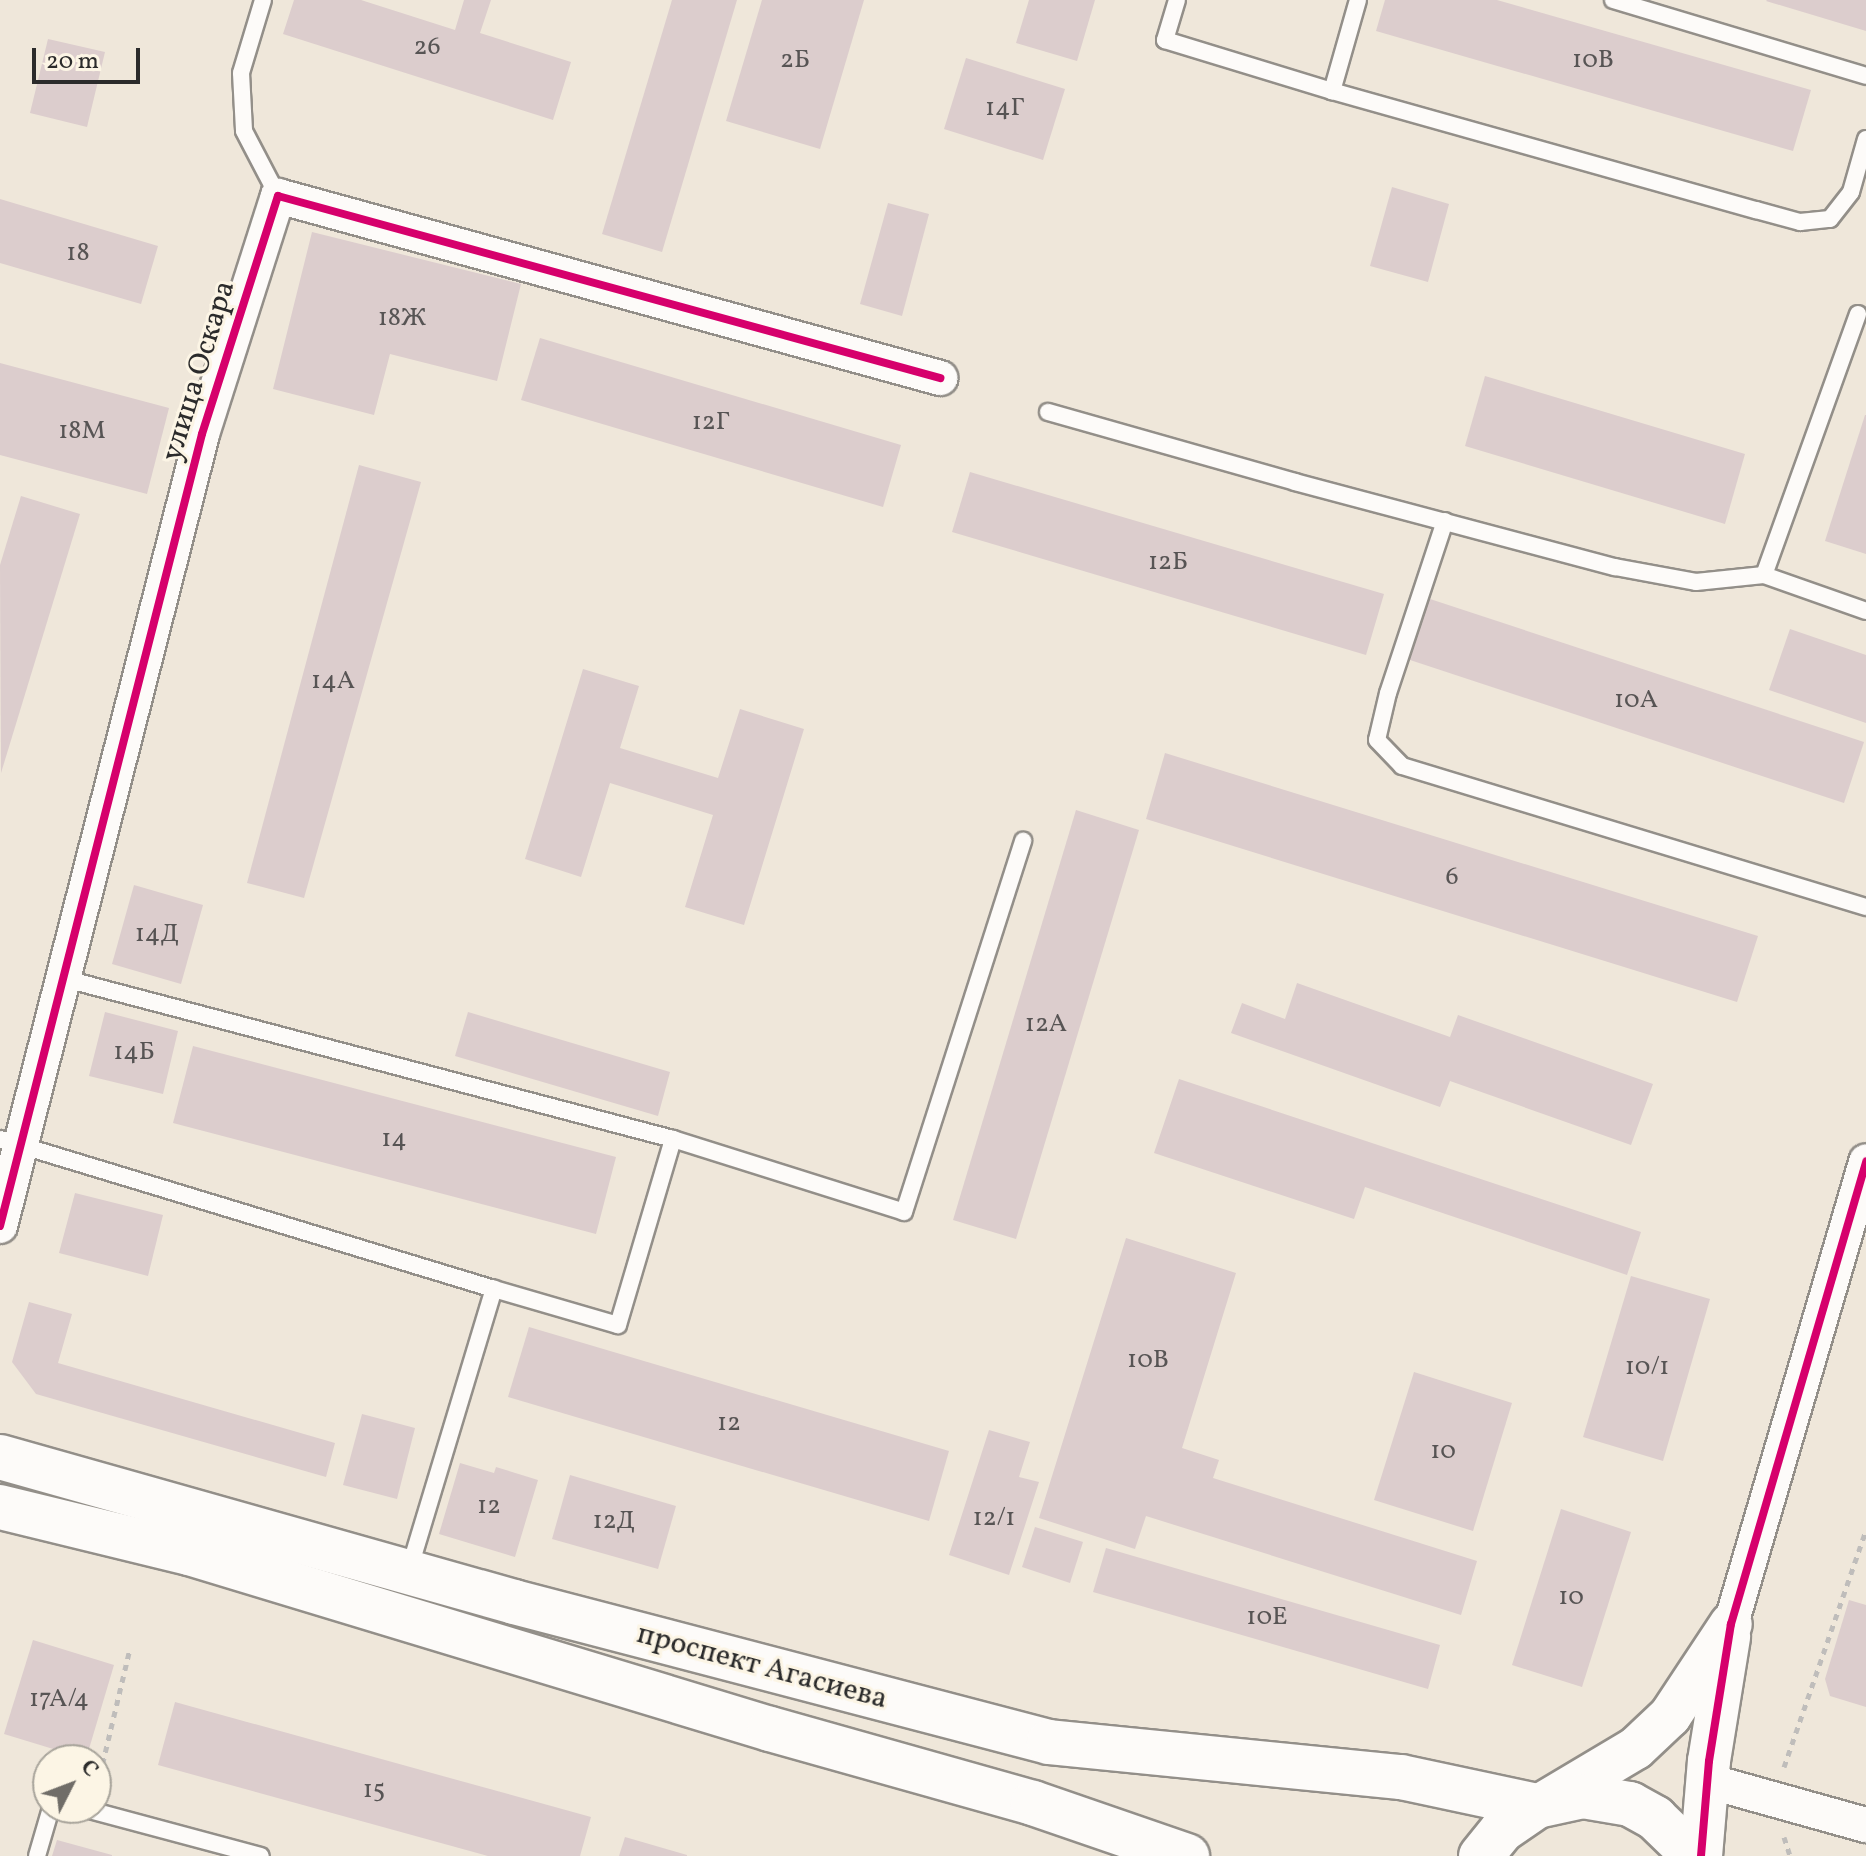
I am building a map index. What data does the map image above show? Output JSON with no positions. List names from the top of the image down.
{
  "streets": {
    "main road": ["проспект Агасиева"],
    "street": ["улица Оскара"]
  },
  "house_numbers": [
    "26",
    "2Б",
    "10В",
    "14Г",
    "18",
    "18Ж",
    "12Г",
    "18М",
    "12Б",
    "14А",
    "10А",
    "6",
    "14Д",
    "12А",
    "14Б",
    "14",
    "10В",
    "10/1",
    "12",
    "10",
    "12",
    "12/1",
    "12Д",
    "10",
    "10Е",
    "17А/4",
    "15"
  ],
  "scale_bar": "20 m",
  "north": "top right"
}
